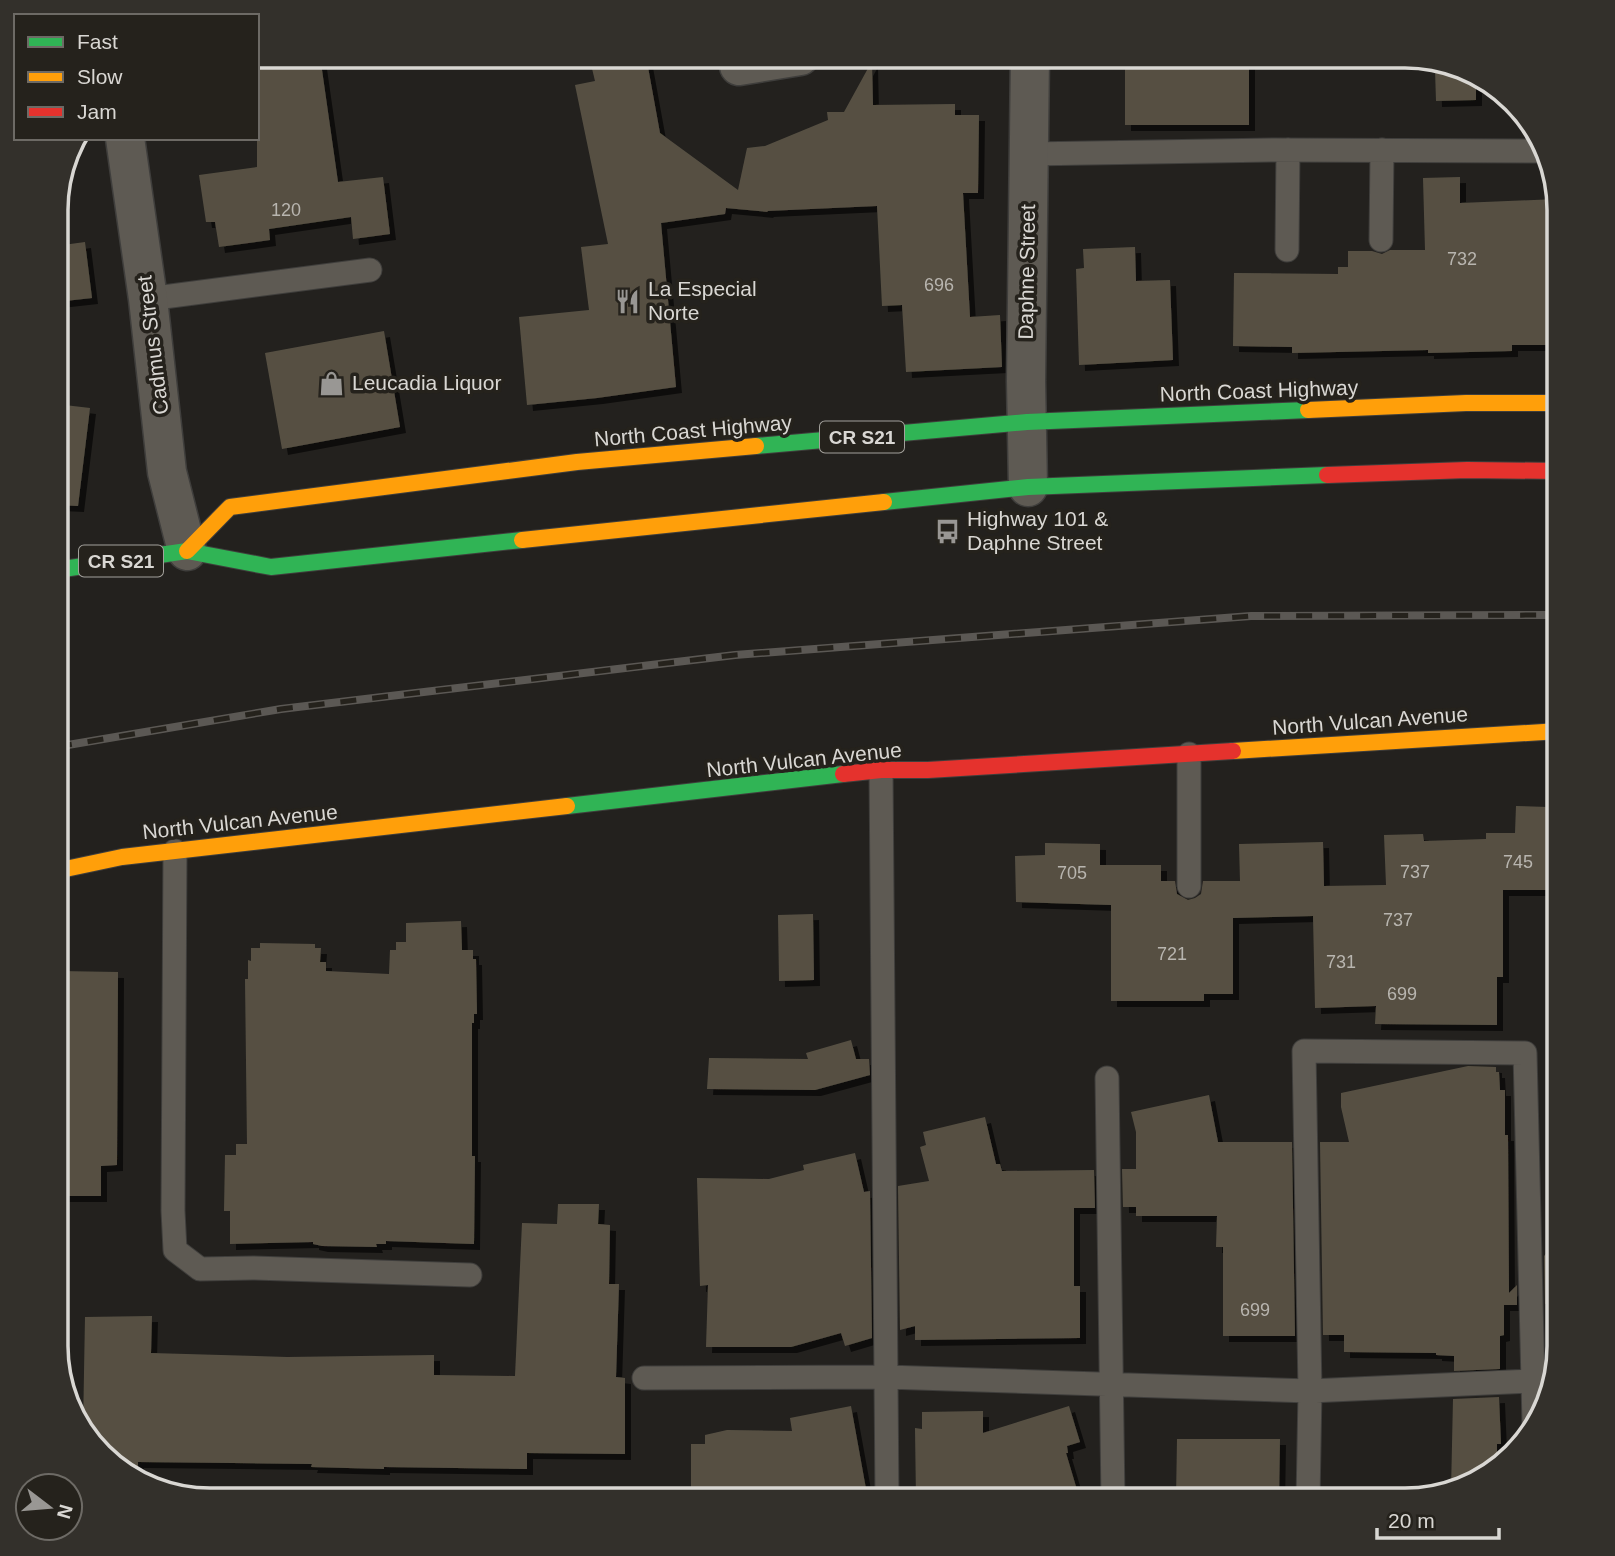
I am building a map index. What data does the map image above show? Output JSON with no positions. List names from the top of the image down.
{
  "streets": {
    "main road": ["North Coast Highway", "CR S21", "North Vulcan Avenue"],
    "street": ["Daphne Street", "Cadmus Street"]
  },
  "crossings": [
    ["Daphne Street", "North Coast Highway"],
    ["Daphne Street", "CR S21"],
    ["Cadmus Street", "North Coast Highway"],
    ["Cadmus Street", "CR S21"],
    ["North Coast Highway", "CR S21"]
  ],
  "places": {
    "restaurant": ["La Especial Norte"],
    "shop": ["Leucadia Liquor"],
    "bus stop": ["Highway 101 & Daphne Street"]
  },
  "house_numbers": [
    "120",
    "732",
    "696",
    "745",
    "737",
    "705",
    "737",
    "721",
    "731",
    "699",
    "699"
  ],
  "legend": ["Fast", "Slow", "Jam"],
  "scale_bar": "20 m",
  "north": "right"
}
